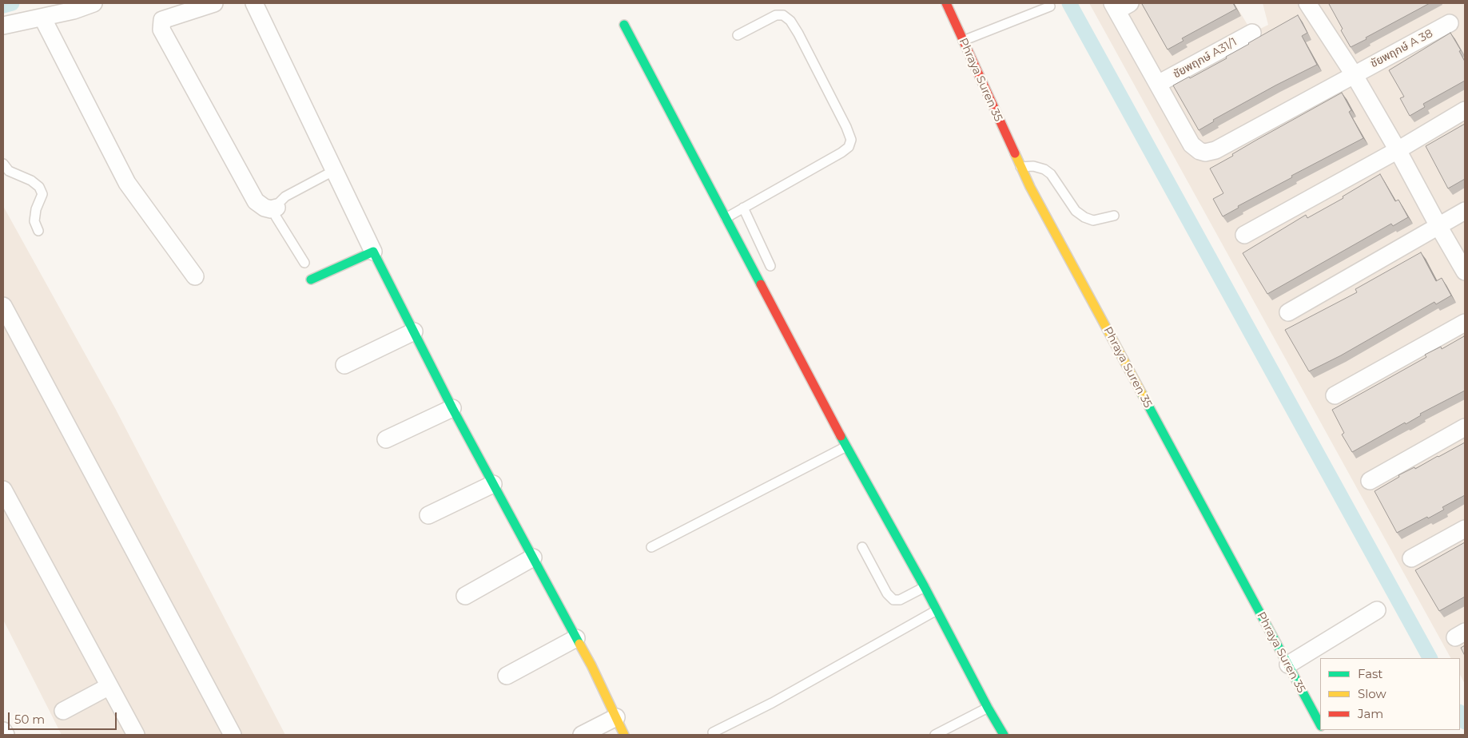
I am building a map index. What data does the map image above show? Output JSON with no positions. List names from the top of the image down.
{
  "streets": {
    "street": ["ชัยพฤกษ์ A 38", "ชัยพฤกษ์ A31/1", "Phraya Suren 35"]
  },
  "crossings": [
    ["ชัยพฤกษ์ A 38", "ชัยพฤกษ์ A31/1"]
  ],
  "legend": ["Fast", "Slow", "Jam"],
  "scale_bar": "50 m"
}
